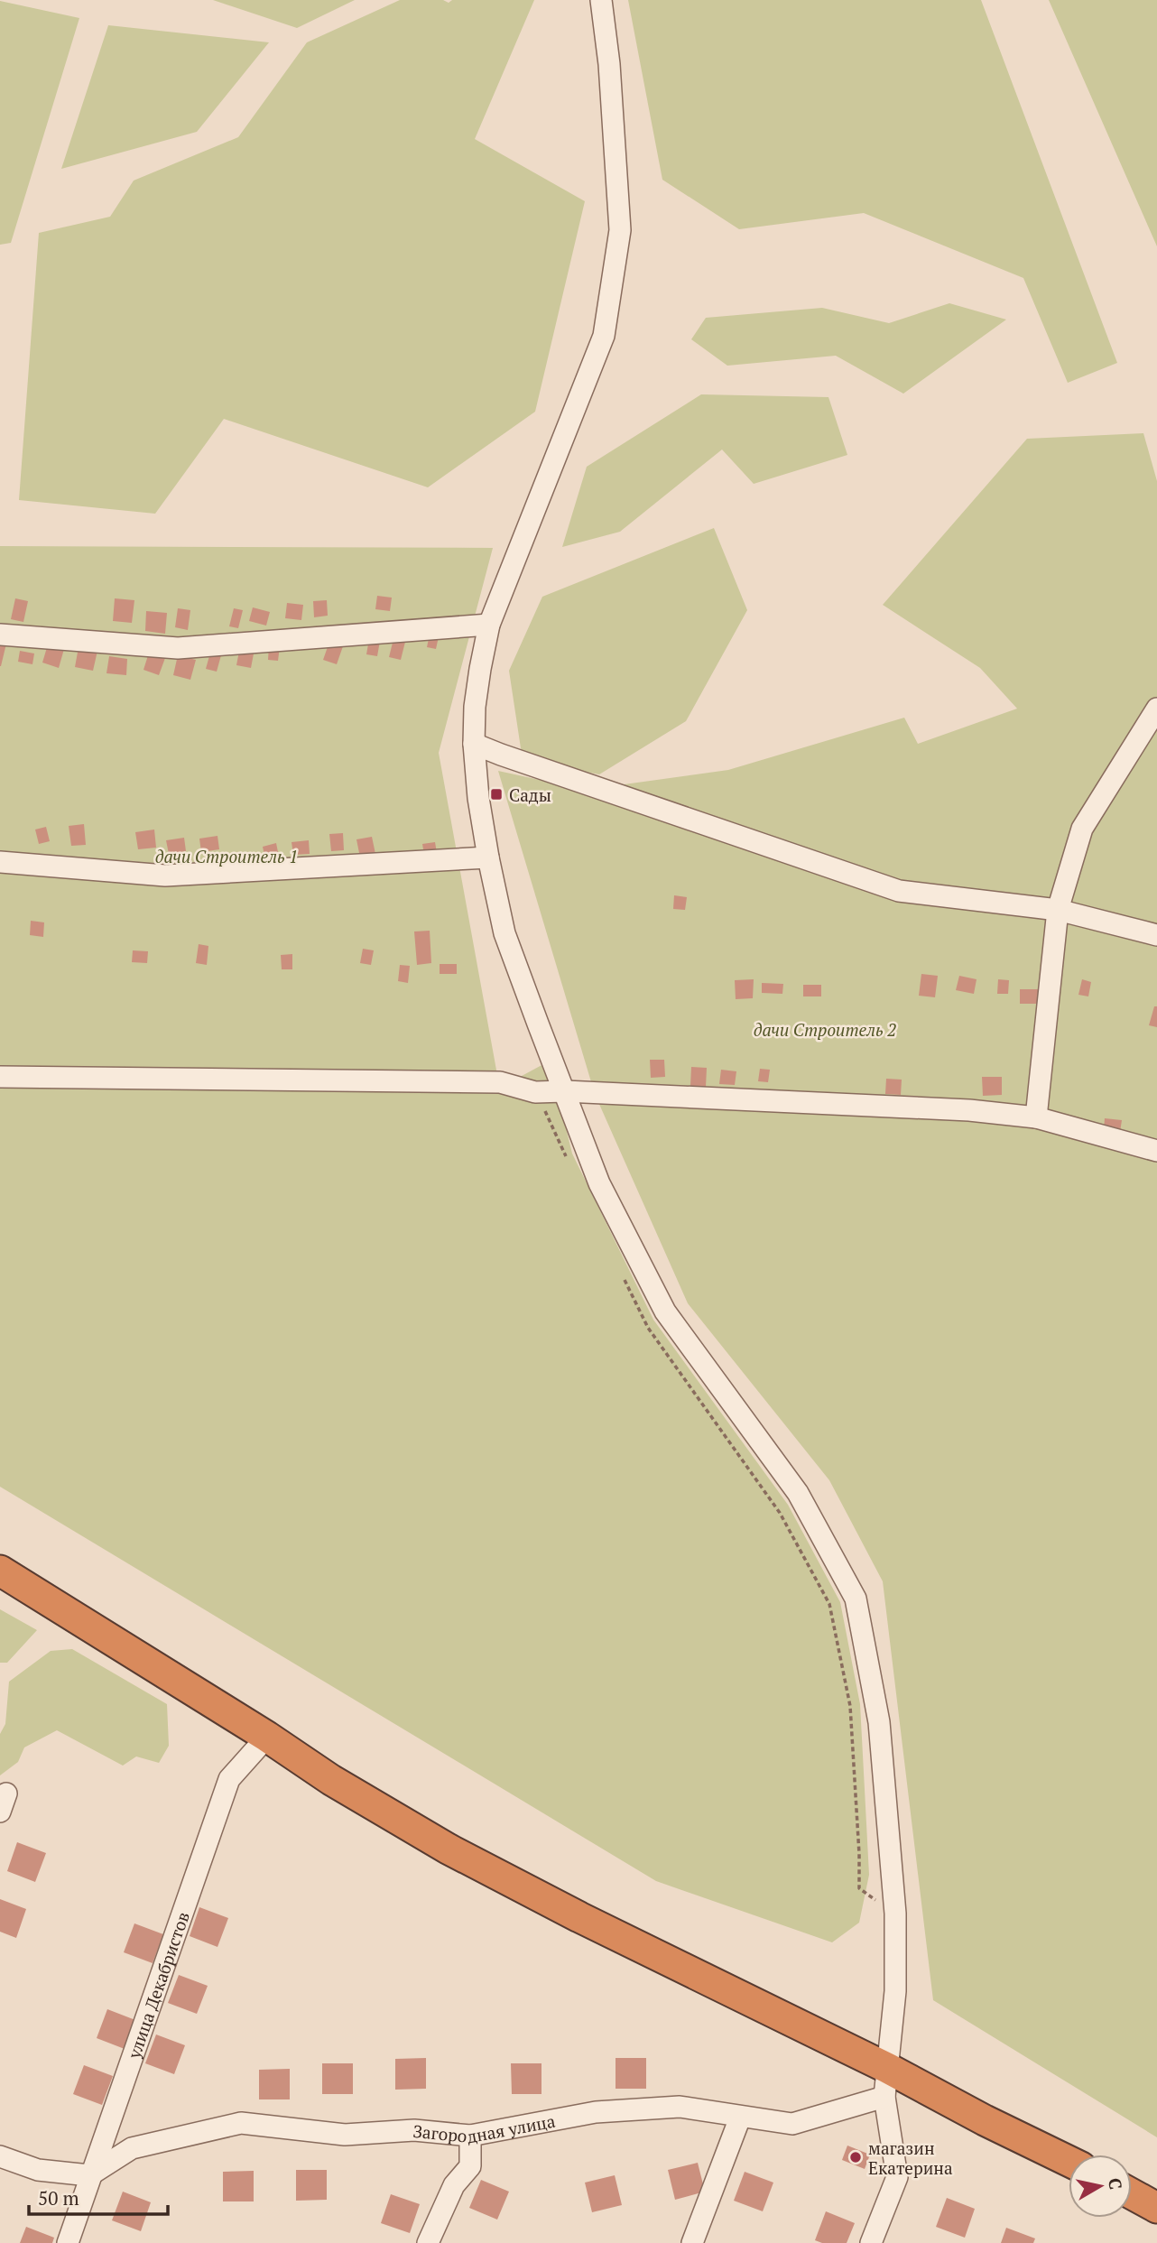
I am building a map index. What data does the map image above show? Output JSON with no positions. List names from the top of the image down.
{
  "streets": {
    "street": ["улица Декабристов", "Загородная улица"]
  },
  "crossings": [
    ["улица Декабристов", "Загородная улица"]
  ],
  "parks": ["дачи Строитель 1", "дачи Строитель 2"],
  "places": {
    "transit": ["Сады"],
    "other": ["магазин Екатерина"]
  },
  "scale_bar": "50 m",
  "north": "right"
}
